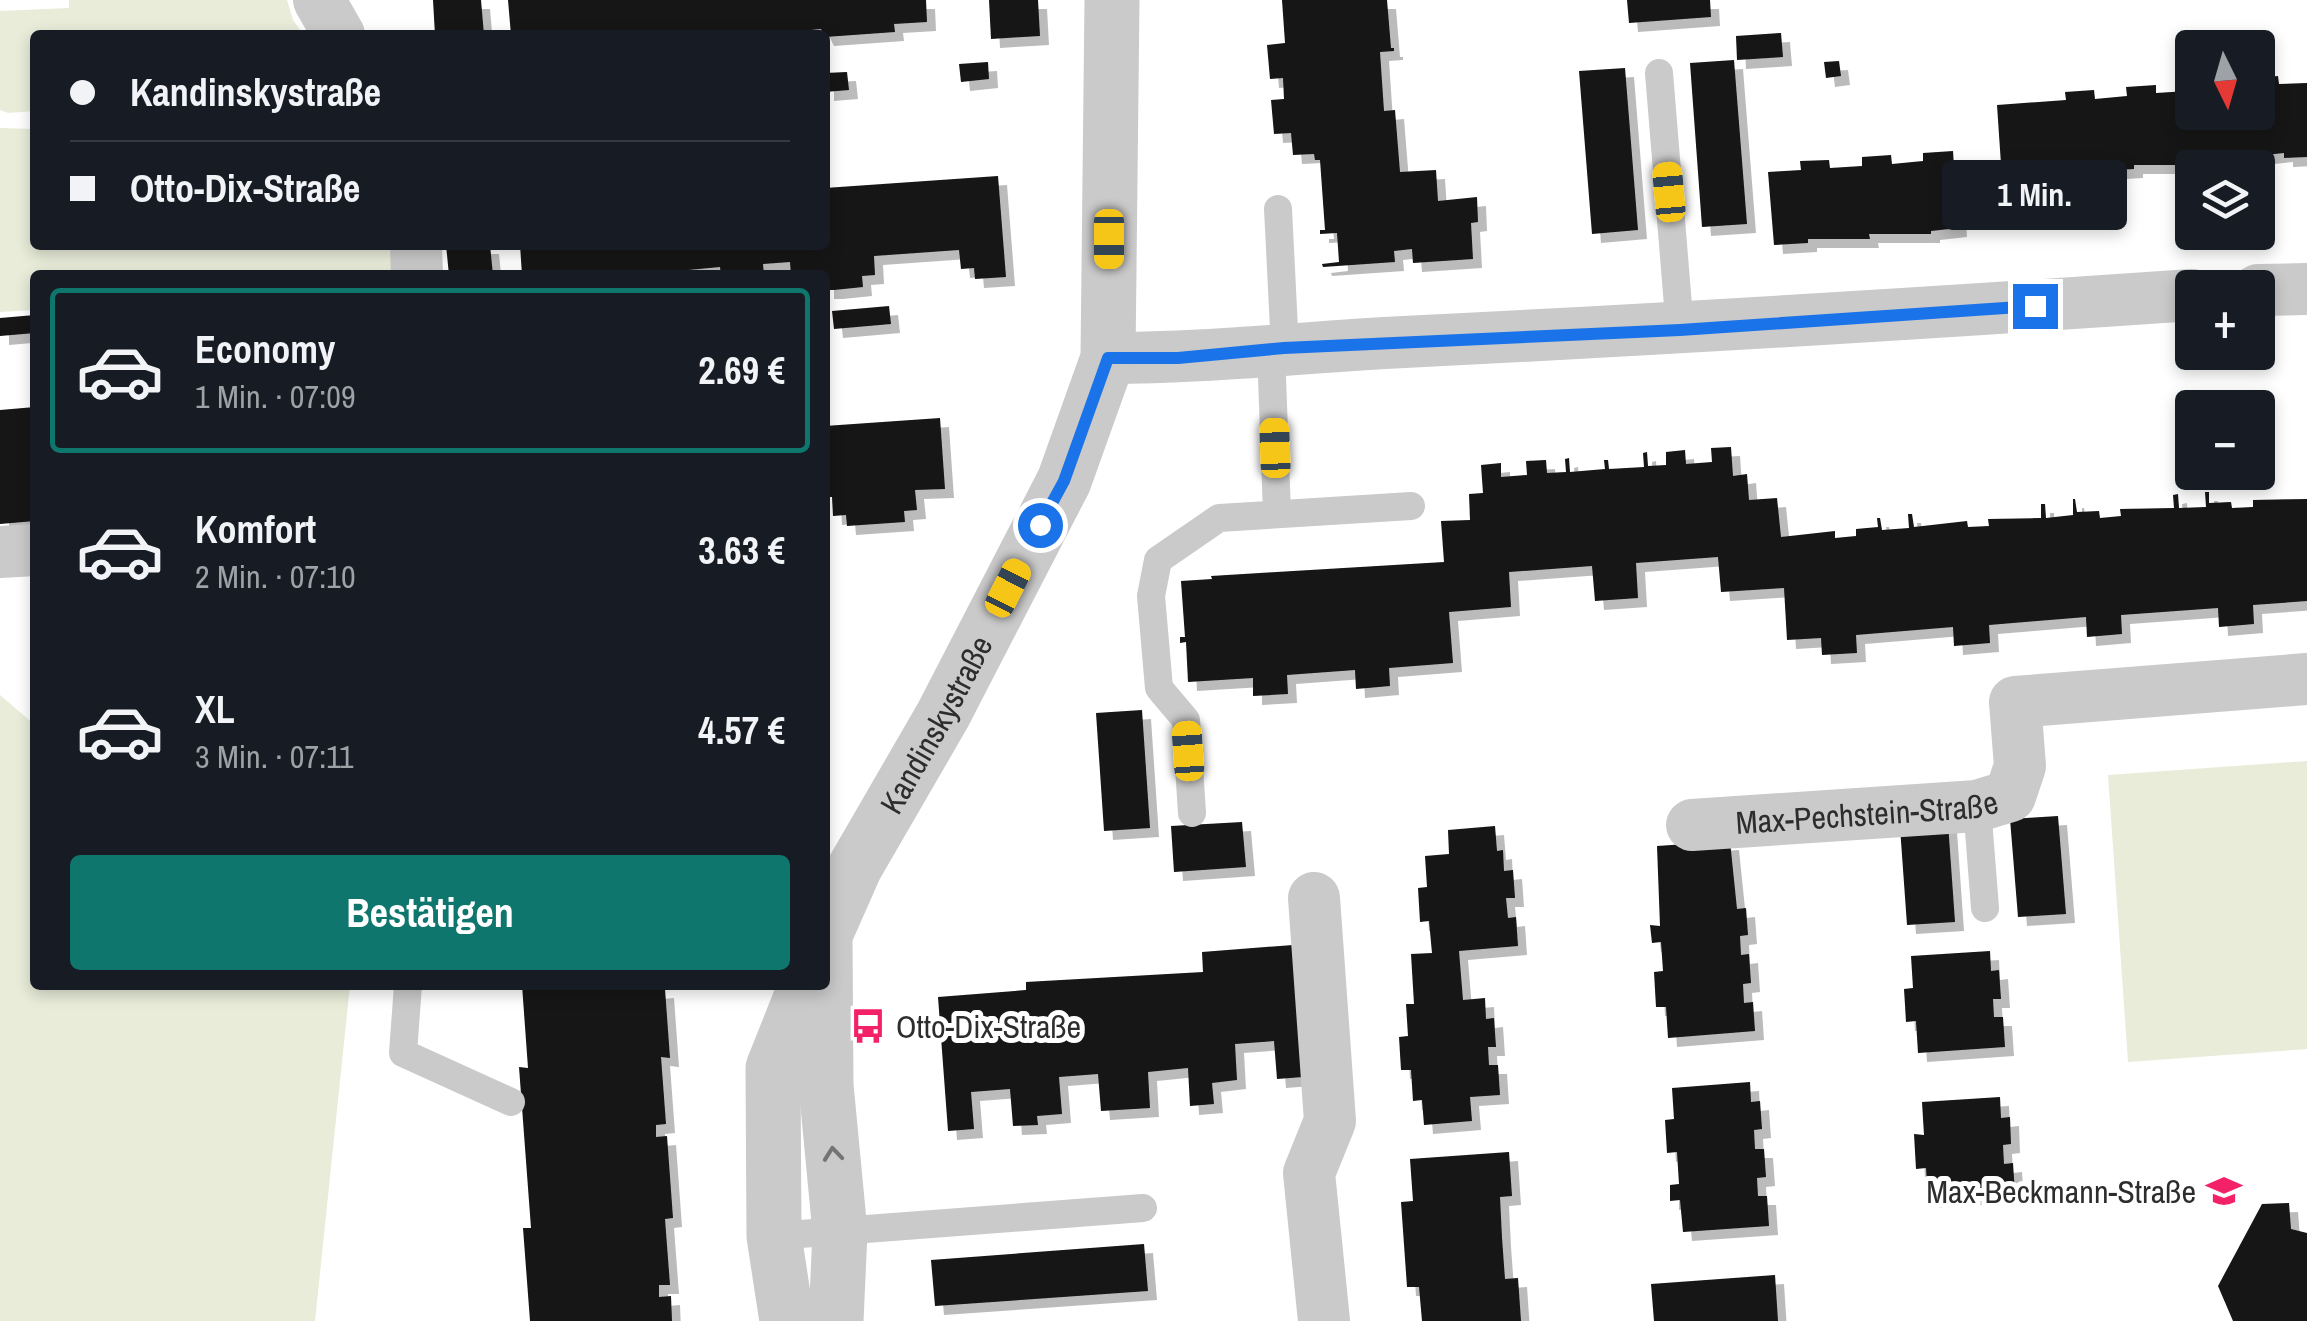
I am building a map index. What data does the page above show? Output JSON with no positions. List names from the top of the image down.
{
  "streets": {
    "street": ["Kandinskystraße", "Max-Pechstein-Straße"]
  },
  "places": {
    "bus stop": ["Otto-Dix-Straße"],
    "school or university": ["Max-Beckmann-Straße"]
  },
  "north": "bottom",
  "page": {
    "map_buttons": ["+", "−"],
    "banner": ["Kandinskystraße", "Otto-Dix-Straße"],
    "bubble": "1 Min.",
    "list": [
      {
        "name": "Economy",
        "note": "1 Min. · 07:09",
        "value": "2.69 €"
      },
      {
        "name": "Komfort",
        "note": "2 Min. · 07:10",
        "value": "3.63 €"
      },
      {
        "name": "XL",
        "note": "3 Min. · 07:11",
        "value": "4.57 €"
      }
    ],
    "buttons": "Bestätigen"
  }
}
